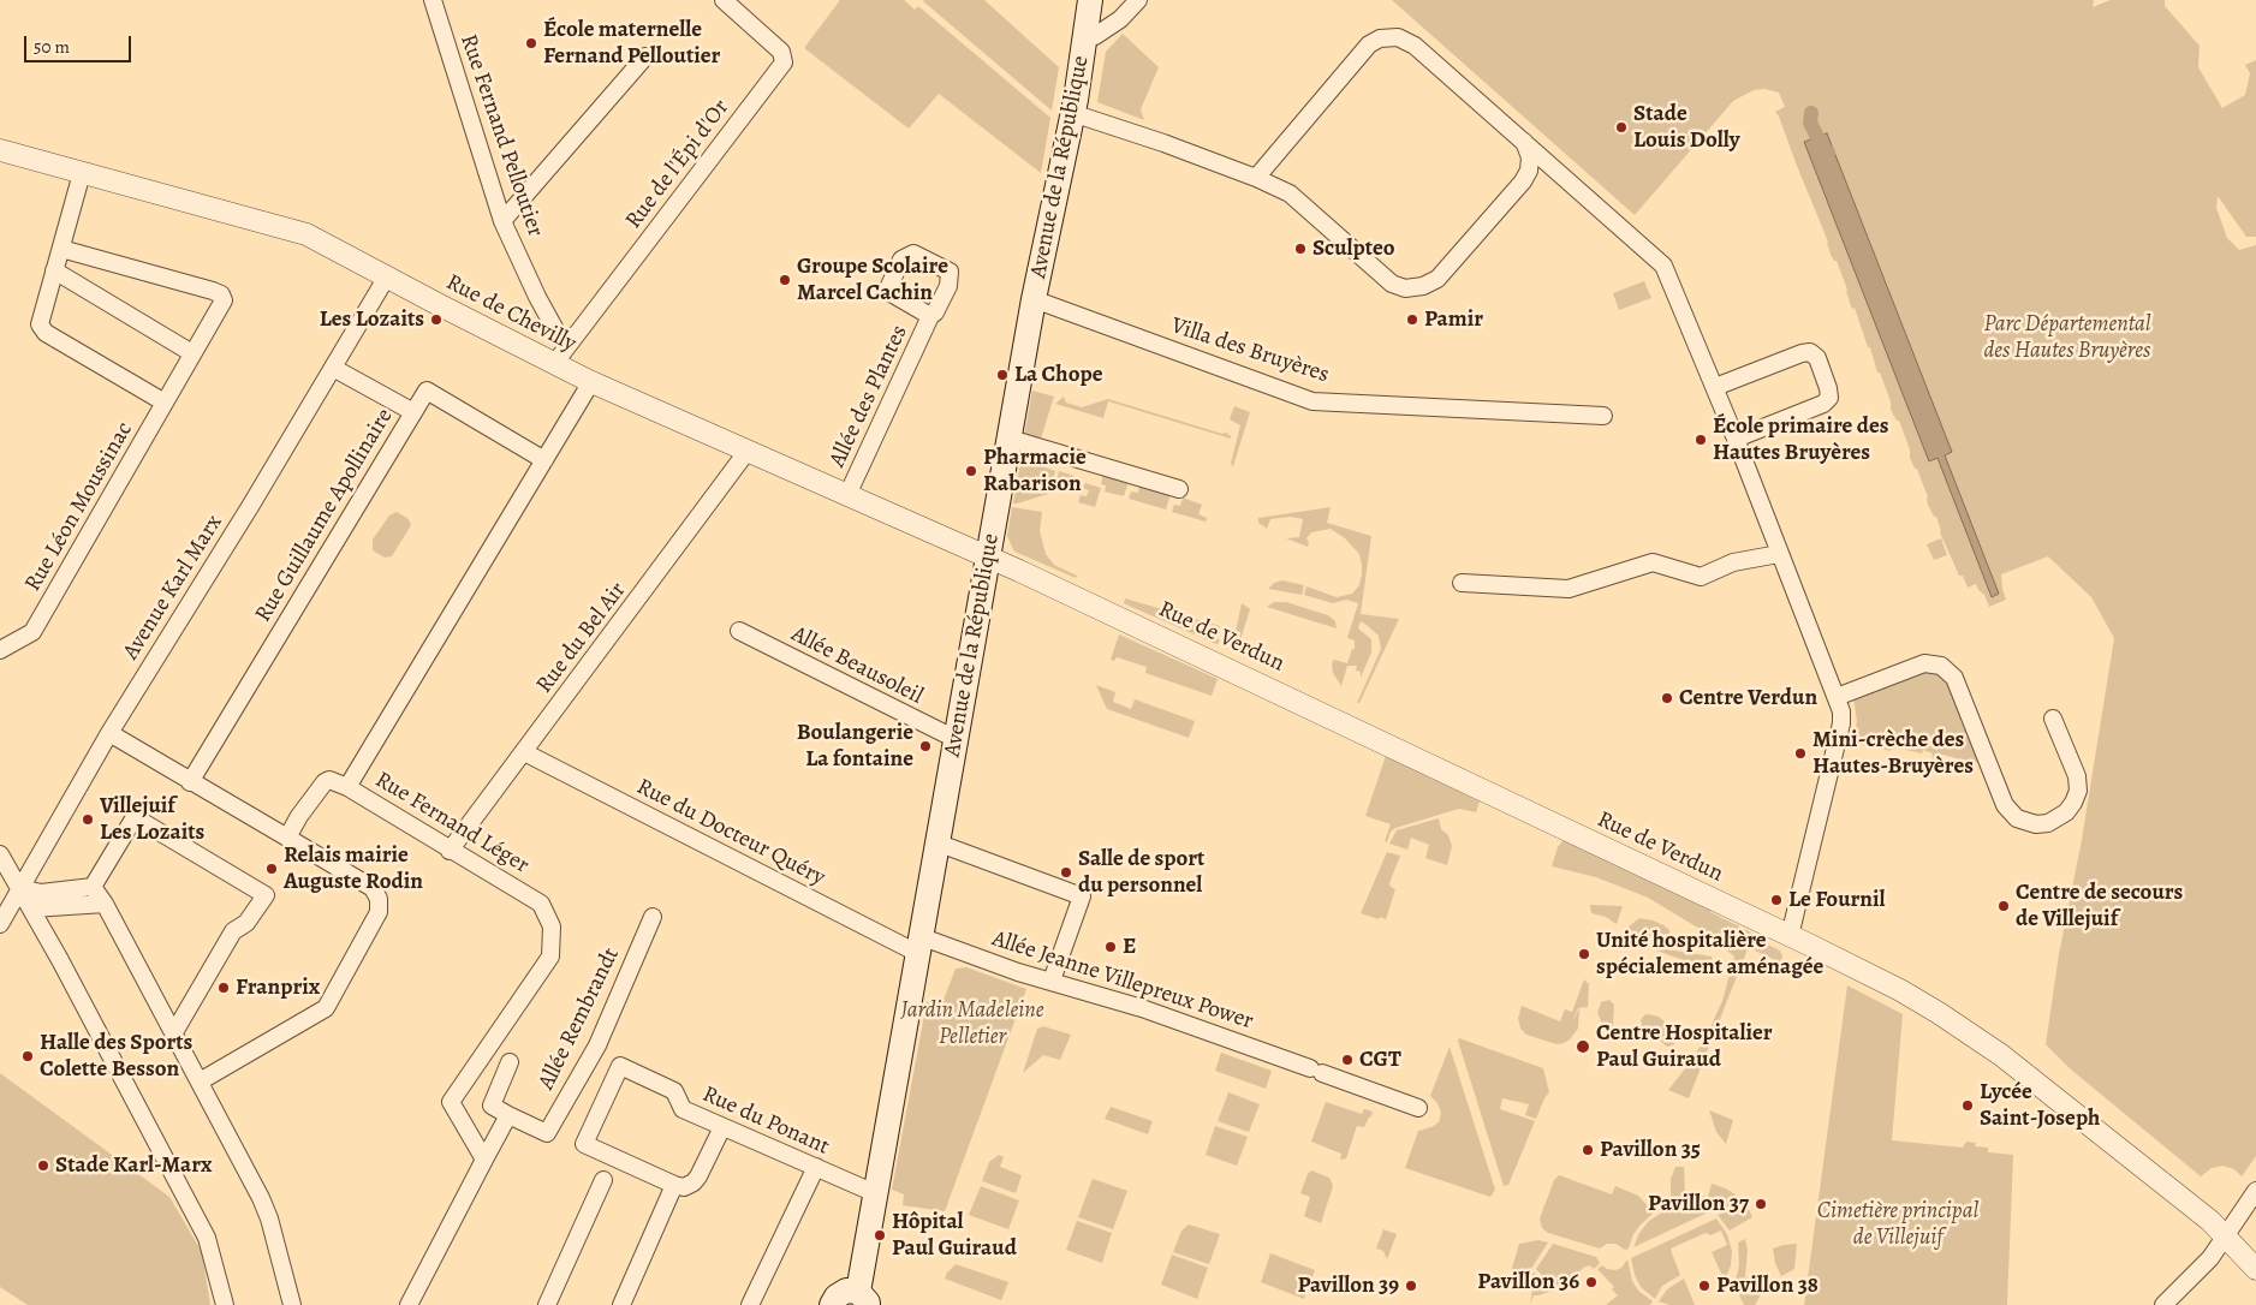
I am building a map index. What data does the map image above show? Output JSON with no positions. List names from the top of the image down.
{
  "streets": {
    "main road": ["Avenue de la République"],
    "street": [
      "Rue Fernand Pelloutier",
      "Rue de l'Épi d'Or",
      "Rue de Chevilly",
      "Villa des Bruyères",
      "Allée des Plantes",
      "Rue Léon Moussinac",
      "Rue Guillaume Apollinaire",
      "Avenue Karl Marx",
      "Rue de Verdun",
      "Rue du Bel Air",
      "Allée Beausoleil",
      "Rue Fernand Léger",
      "Rue du Docteur Quéry",
      "Allée Jeanne Villepreux Power",
      "Allée Rembrandt",
      "Rue du Ponant"
    ]
  },
  "crossings": [
    ["Rue Fernand Pelloutier", "Rue de l'Épi d'Or"],
    ["Rue de l'Épi d'Or", "Rue de Chevilly"],
    ["Avenue de la République", "Rue de Chevilly"],
    ["Avenue de la République", "Villa des Bruyères"],
    ["Avenue de la République", "Rue de Verdun"],
    ["Avenue de la République", "Allée Beausoleil"],
    ["Avenue de la République", "Rue du Docteur Quéry"],
    ["Avenue de la République", "Allée Jeanne Villepreux Power"],
    ["Avenue de la République", "Rue du Ponant"],
    ["Rue de Chevilly", "Allée des Plantes"],
    ["Rue de Chevilly", "Avenue Karl Marx"],
    ["Rue de Chevilly", "Rue de Verdun"],
    ["Rue de Chevilly", "Rue du Bel Air"],
    ["Rue de Chevilly", "Rue Fernand Léger"],
    ["Rue Guillaume Apollinaire", "Rue Fernand Léger"],
    ["Rue du Bel Air", "Rue Fernand Léger"],
    ["Rue du Bel Air", "Rue du Docteur Quéry"],
    ["Rue du Docteur Quéry", "Allée Jeanne Villepreux Power"]
  ],
  "parks": ["Parc Départemental des Hautes Bruyères", "Jardin Madeleine Pelletier", "Cimetière principal de Villejuif"],
  "places": [
    "École maternelle Fernand Pelloutier",
    "Stade Louis Dolly",
    "Sculpteo",
    "Groupe Scolaire Marcel Cachin",
    "Les Lozaits",
    "Pamir",
    "La Chope",
    "École primaire des Hautes Bruyères",
    "Pharmacie Rabarison",
    "Centre Verdun",
    "Boulangerie La fontaine",
    "Mini-crèche des Hautes-Bruyères",
    "Villejuif Les Lozaits",
    "Relais mairie Auguste Rodin",
    "Salle de sport du personnel",
    "Le Fournil",
    "Centre de secours de Villejuif",
    "E",
    "Unité hospitalière spécialement aménagée",
    "Franprix",
    "Centre Hospitalier Paul Guiraud",
    "Halle des Sports Colette Besson",
    "CGT",
    "Lycée Saint-Joseph",
    "Pavillon 35",
    "Stade Karl-Marx",
    "Pavillon 37",
    "Hôpital Paul Guiraud",
    "Pavillon 36",
    "Pavillon 39",
    "Pavillon 38"
  ],
  "scale_bar": "50 m"
}
